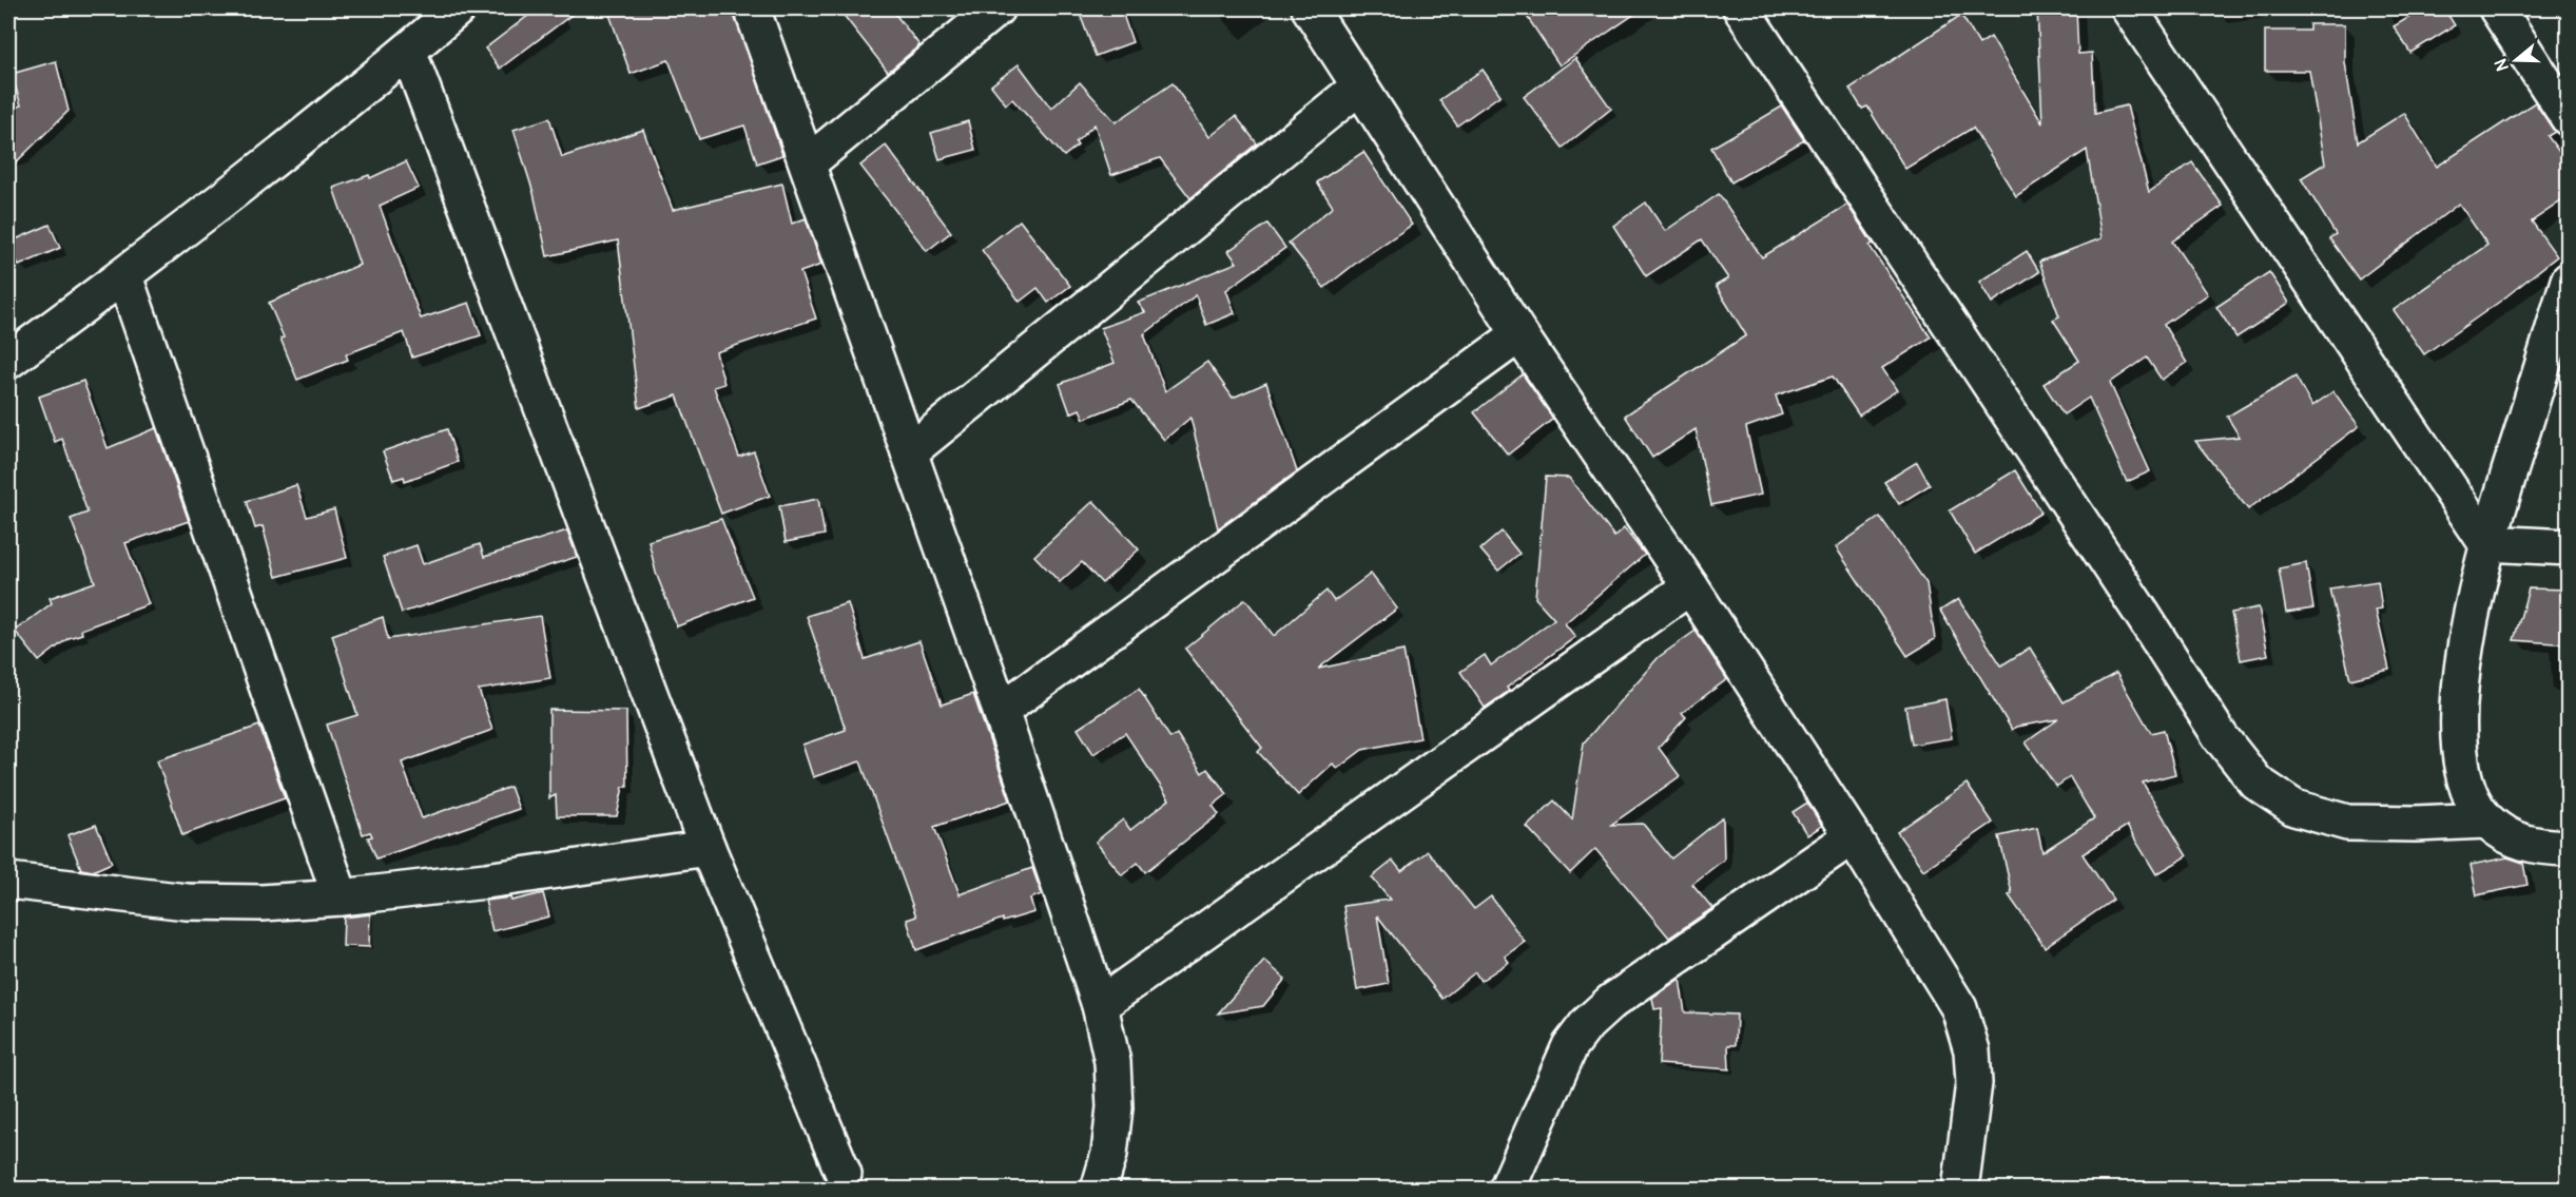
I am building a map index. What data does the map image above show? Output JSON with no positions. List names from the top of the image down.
{
  "north": "left"
}
